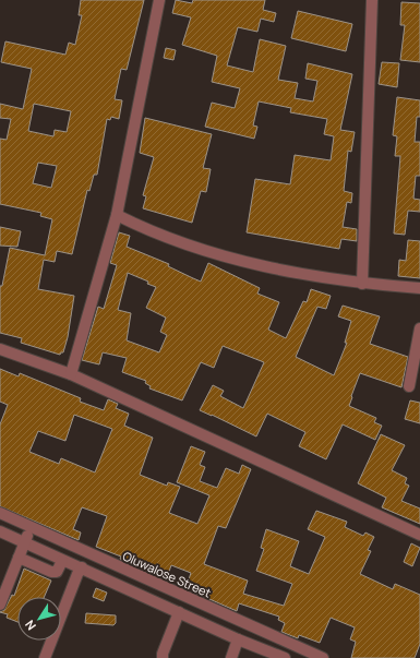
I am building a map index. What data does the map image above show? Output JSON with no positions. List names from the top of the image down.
{
  "streets": {
    "street": ["Oluwalose Street"]
  },
  "north": "bottom left"
}
